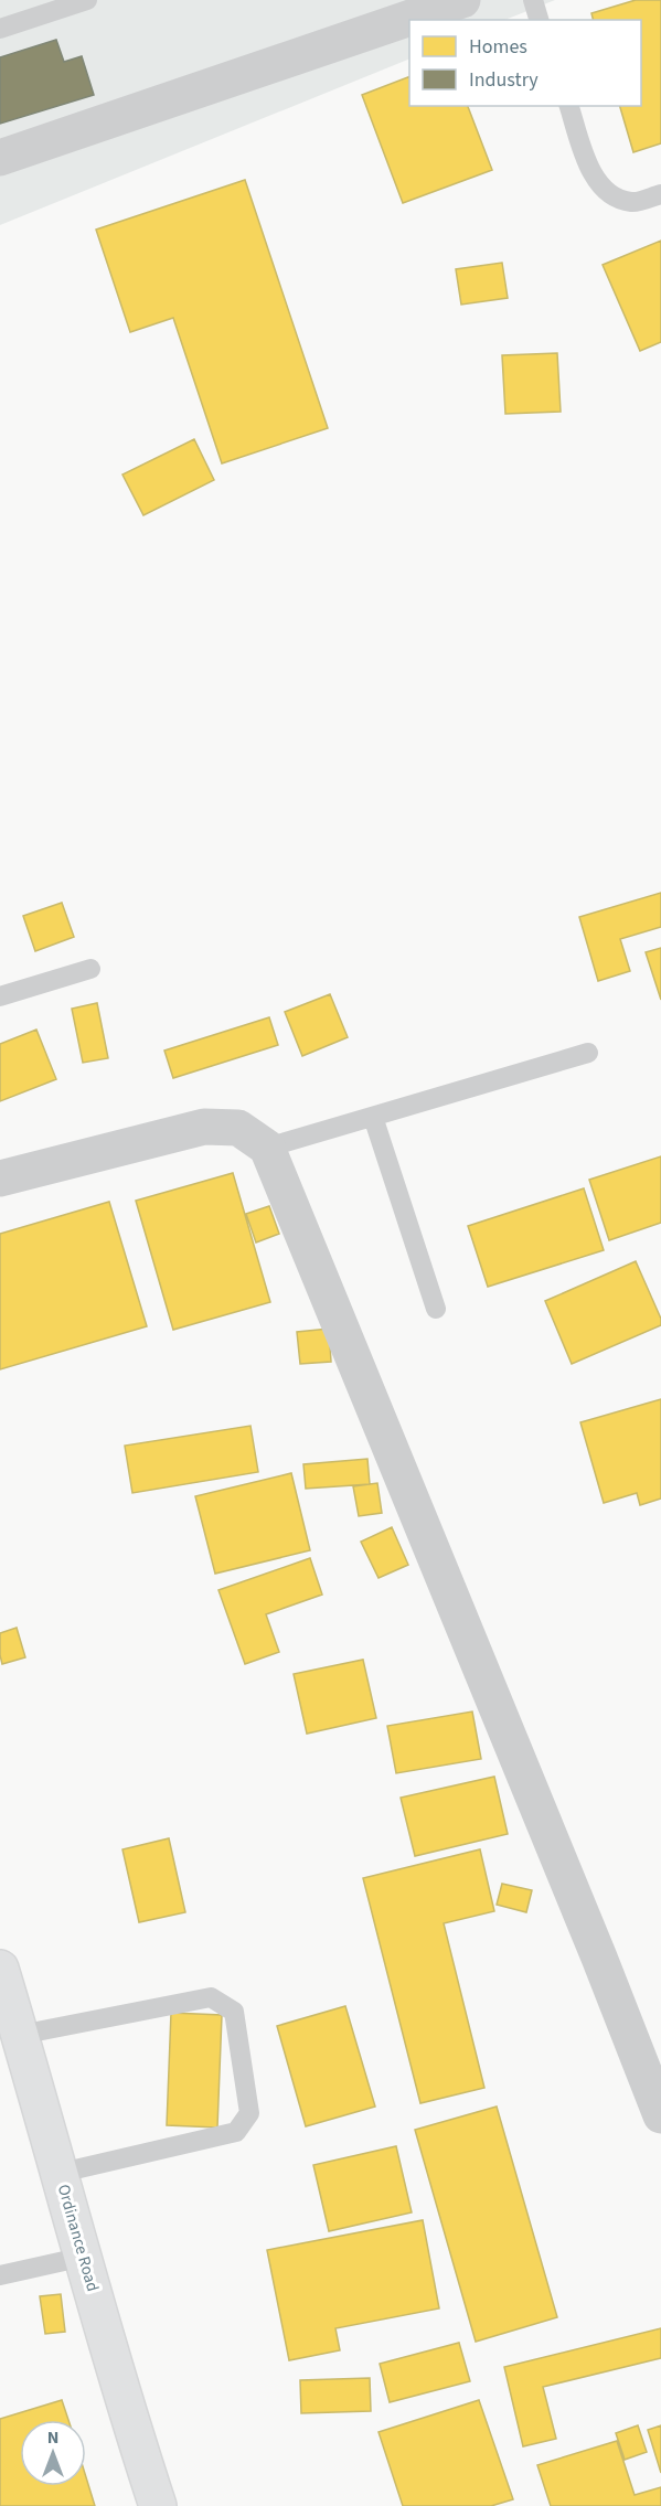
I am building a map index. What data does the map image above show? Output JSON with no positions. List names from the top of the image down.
{
  "streets": {
    "street": ["Ordinance Road"]
  },
  "legend": ["Homes", "Industry"],
  "north": "top"
}
